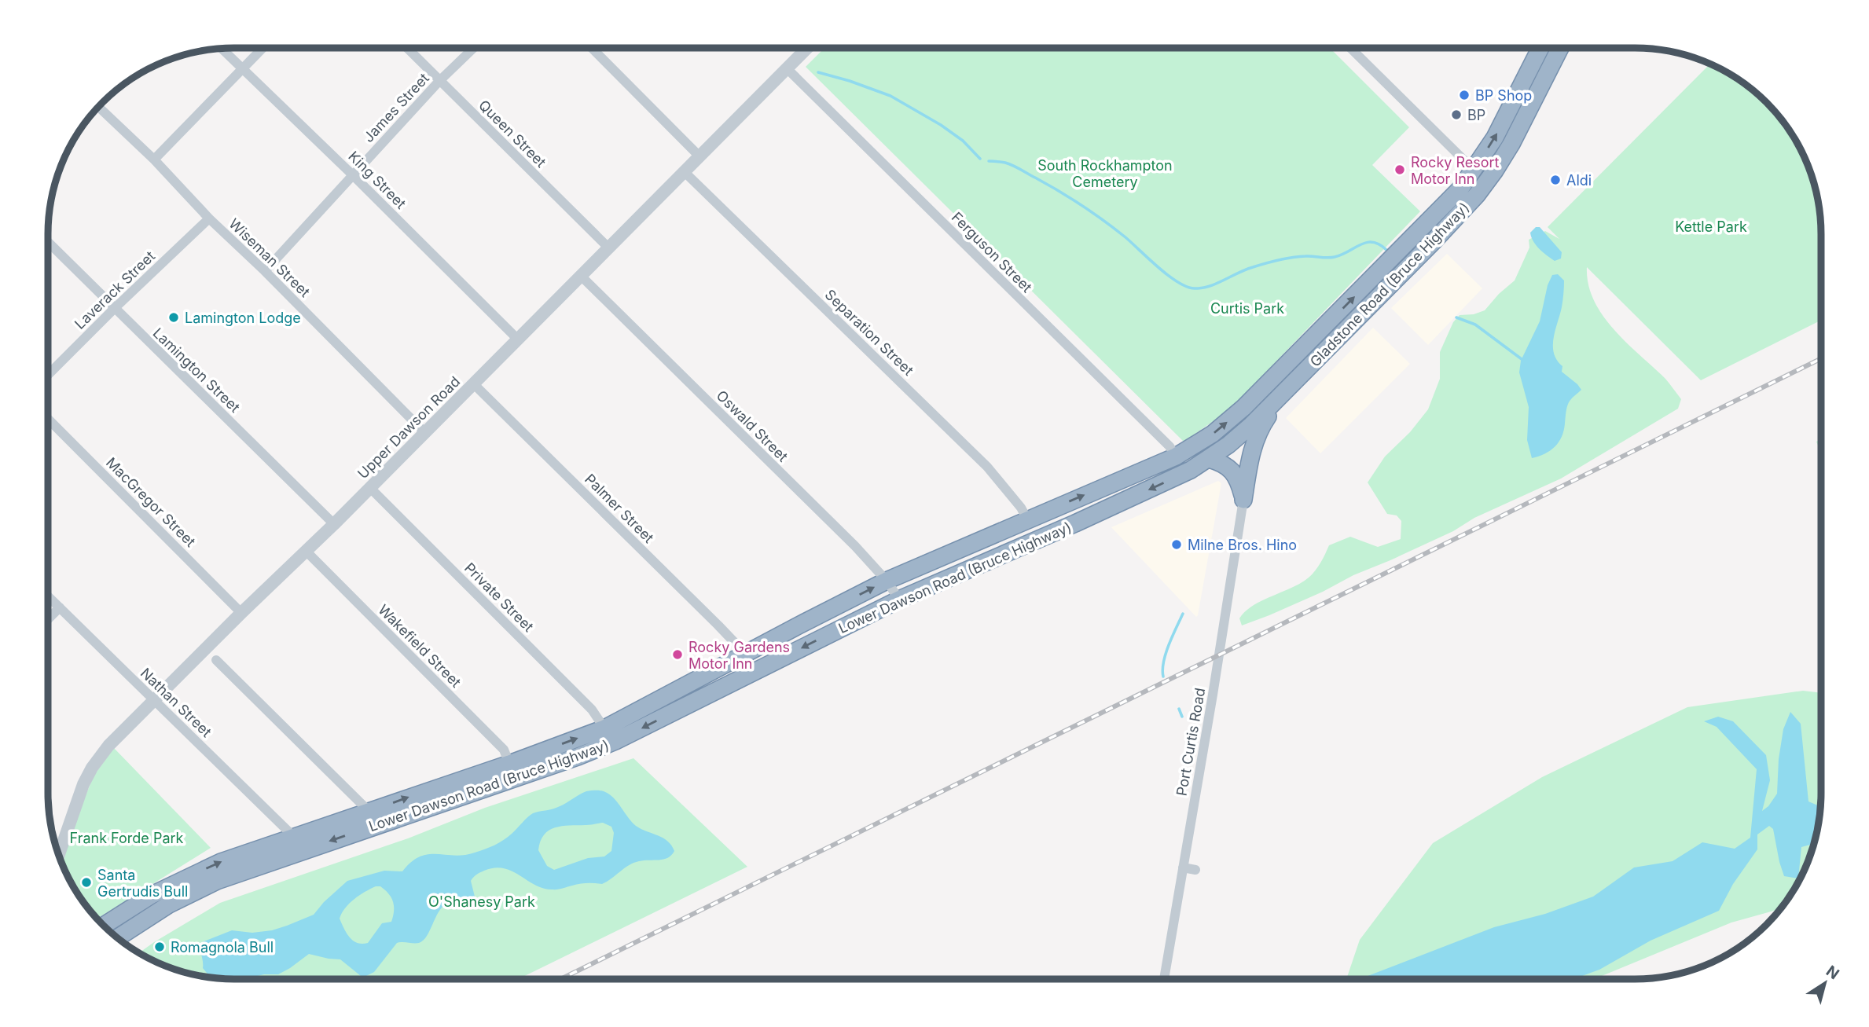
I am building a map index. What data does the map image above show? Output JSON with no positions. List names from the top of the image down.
{
  "streets": {
    "highway": ["Gladstone Road (Bruce Highway)", "Lower Dawson Road (Bruce Highway)"],
    "street": [
      "James Street",
      "Queen Street",
      "King Street",
      "Ferguson Street",
      "Wiseman Street",
      "Laverack Street",
      "Separation Street",
      "Lamington Street",
      "Oswald Street",
      "Upper Dawson Road",
      "MacGregor Street",
      "Palmer Street",
      "Private Street",
      "Wakefield Street",
      "Nathan Street",
      "Port Curtis Road"
    ]
  },
  "crossings": [
    ["James Street", "Queen Street"],
    ["James Street", "King Street"],
    ["James Street", "Wiseman Street"],
    ["Queen Street", "Upper Dawson Road"],
    ["King Street", "Upper Dawson Road"],
    ["Ferguson Street", "Gladstone Road (Bruce Highway)"],
    ["Ferguson Street", "Upper Dawson Road"],
    ["Ferguson Street", "Lower Dawson Road (Bruce Highway)"],
    ["Wiseman Street", "Laverack Street"],
    ["Wiseman Street", "Upper Dawson Road"],
    ["Gladstone Road (Bruce Highway)", "Lower Dawson Road (Bruce Highway)"],
    ["Laverack Street", "Lamington Street"],
    ["Separation Street", "Upper Dawson Road"],
    ["Separation Street", "Lower Dawson Road (Bruce Highway)"],
    ["Lamington Street", "Upper Dawson Road"],
    ["Oswald Street", "Upper Dawson Road"],
    ["Oswald Street", "Lower Dawson Road (Bruce Highway)"],
    ["Upper Dawson Road", "MacGregor Street"],
    ["Upper Dawson Road", "Palmer Street"],
    ["Upper Dawson Road", "Private Street"],
    ["Upper Dawson Road", "Wakefield Street"],
    ["Upper Dawson Road", "Nathan Street"],
    ["Palmer Street", "Lower Dawson Road (Bruce Highway)"],
    ["Lower Dawson Road (Bruce Highway)", "Private Street"],
    ["Lower Dawson Road (Bruce Highway)", "Wakefield Street"],
    ["Lower Dawson Road (Bruce Highway)", "Nathan Street"]
  ],
  "parks": [
    "South Rockhampton Cemetery",
    "Kettle Park",
    "Curtis Park",
    "Frank Forde Park",
    "O'Shanesy Park"
  ],
  "places": [
    "BP Shop",
    "BP",
    "Rocky Resort Motor Inn",
    "Aldi",
    "Lamington Lodge",
    "Milne Bros. Hino",
    "Rocky Gardens Motor Inn",
    "Santa Gertrudis Bull",
    "Romagnola Bull"
  ],
  "north": "top right"
}
